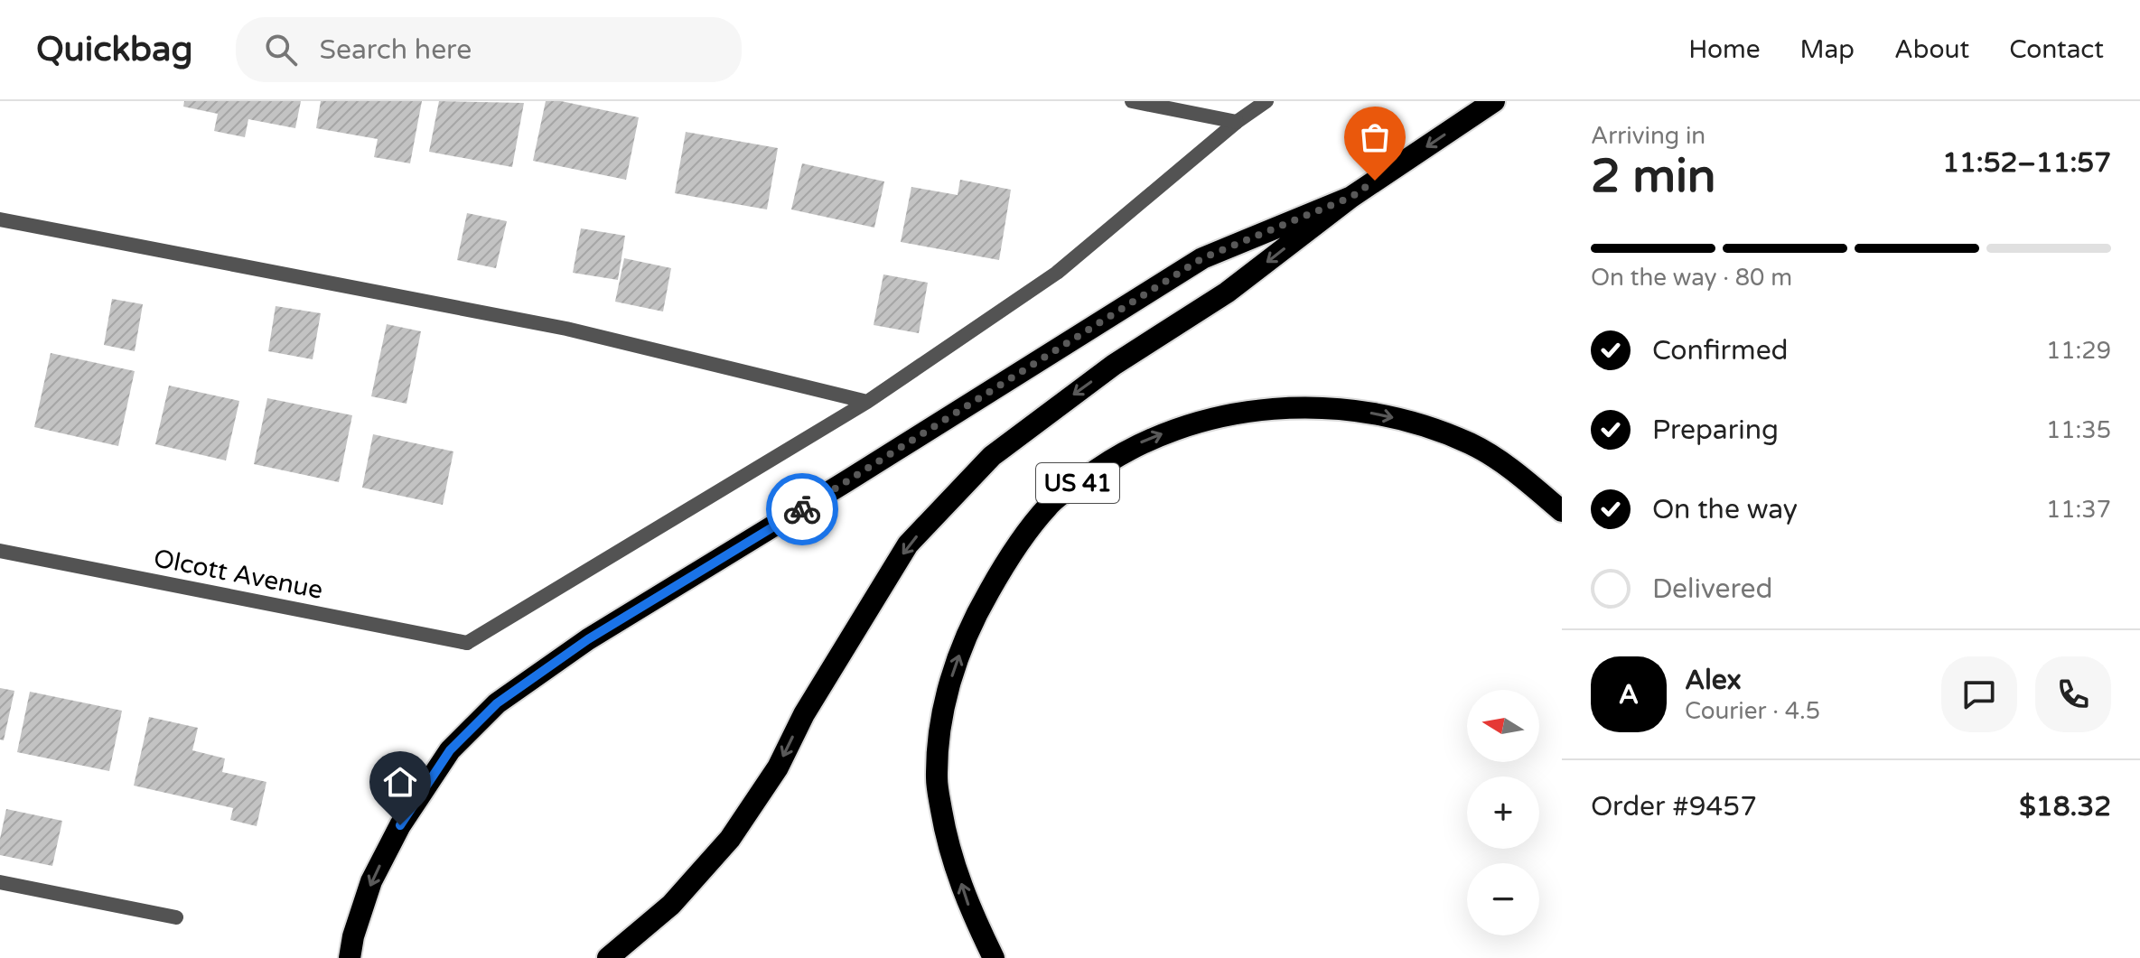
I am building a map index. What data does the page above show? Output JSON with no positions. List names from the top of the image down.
{
  "streets": {
    "highway": ["US 41"],
    "street": ["Olcott Avenue"]
  },
  "north": "left",
  "page": {
    "header": "Quickbag",
    "search": "Search here",
    "nav": [
      "Home",
      "Map",
      "About",
      "Contact"
    ],
    "heading": ["2 min", "Arriving in", "11:52–11:57"],
    "panel": [
      "Alex",
      "Courier · 4.5",
      "Order #9457",
      "$18.32"
    ],
    "bar": "On the way · 80 m",
    "list": [
      ["Confirmed", "11:29"],
      ["Preparing", "11:35"],
      ["On the way", "11:37"],
      "Delivered"
    ],
    "round": "A",
    "map_buttons": ["+", "−"]
  }
}
